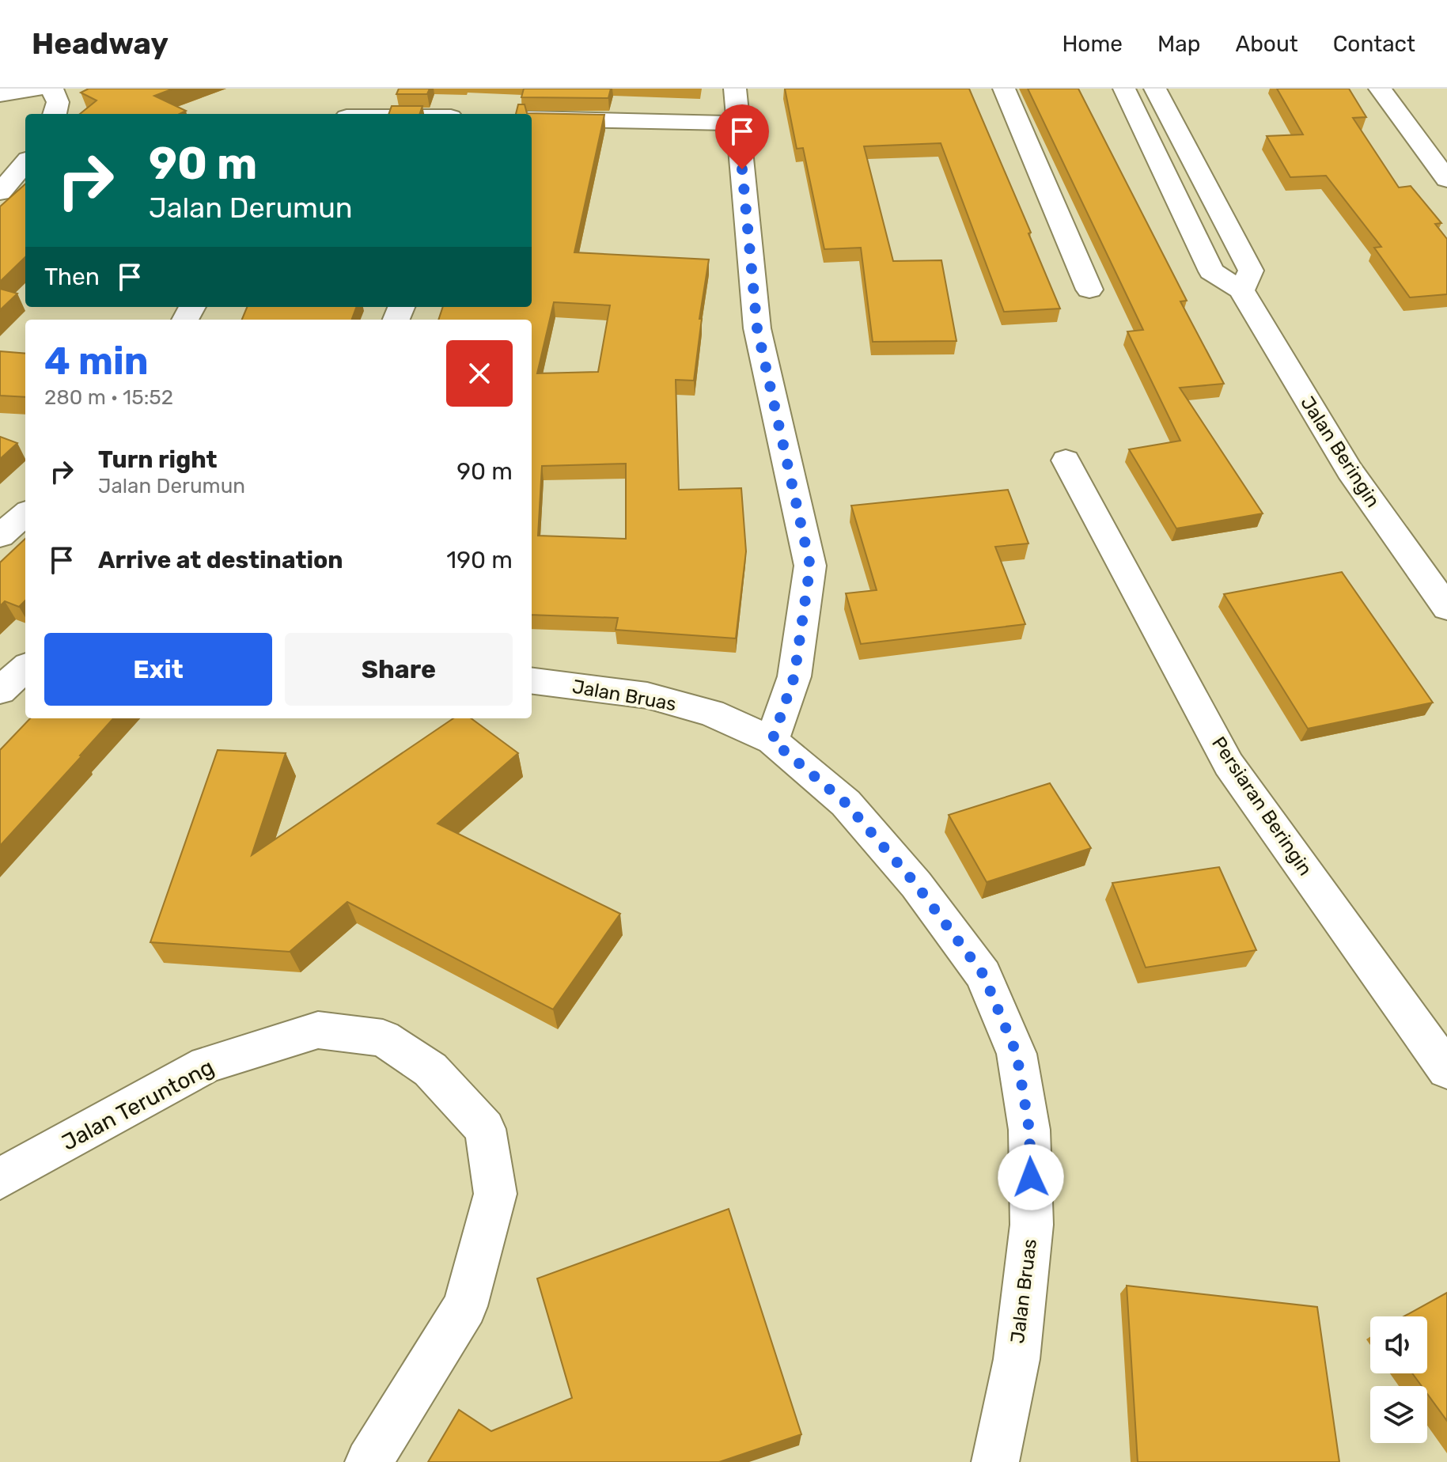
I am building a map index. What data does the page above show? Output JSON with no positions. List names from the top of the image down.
{
  "streets": {
    "street": [
      "Jalan Beringin",
      "Jalan Bruas",
      "Persiaran Beringin",
      "Jalan Teruntong"
    ]
  },
  "page": {
    "header": "Headway",
    "nav": [
      "Home",
      "Map",
      "About",
      "Contact"
    ],
    "turn": ["90 m", "Jalan Derumun"],
    "then": "Then",
    "heading": ["4 min", "280 m · 15:52"],
    "list": [
      {
        "name": "Turn right",
        "note": "Jalan Derumun",
        "value": "90 m"
      },
      {
        "name": "Arrive at destination",
        "value": "190 m"
      }
    ],
    "buttons": ["Exit", "Share"]
  }
}
